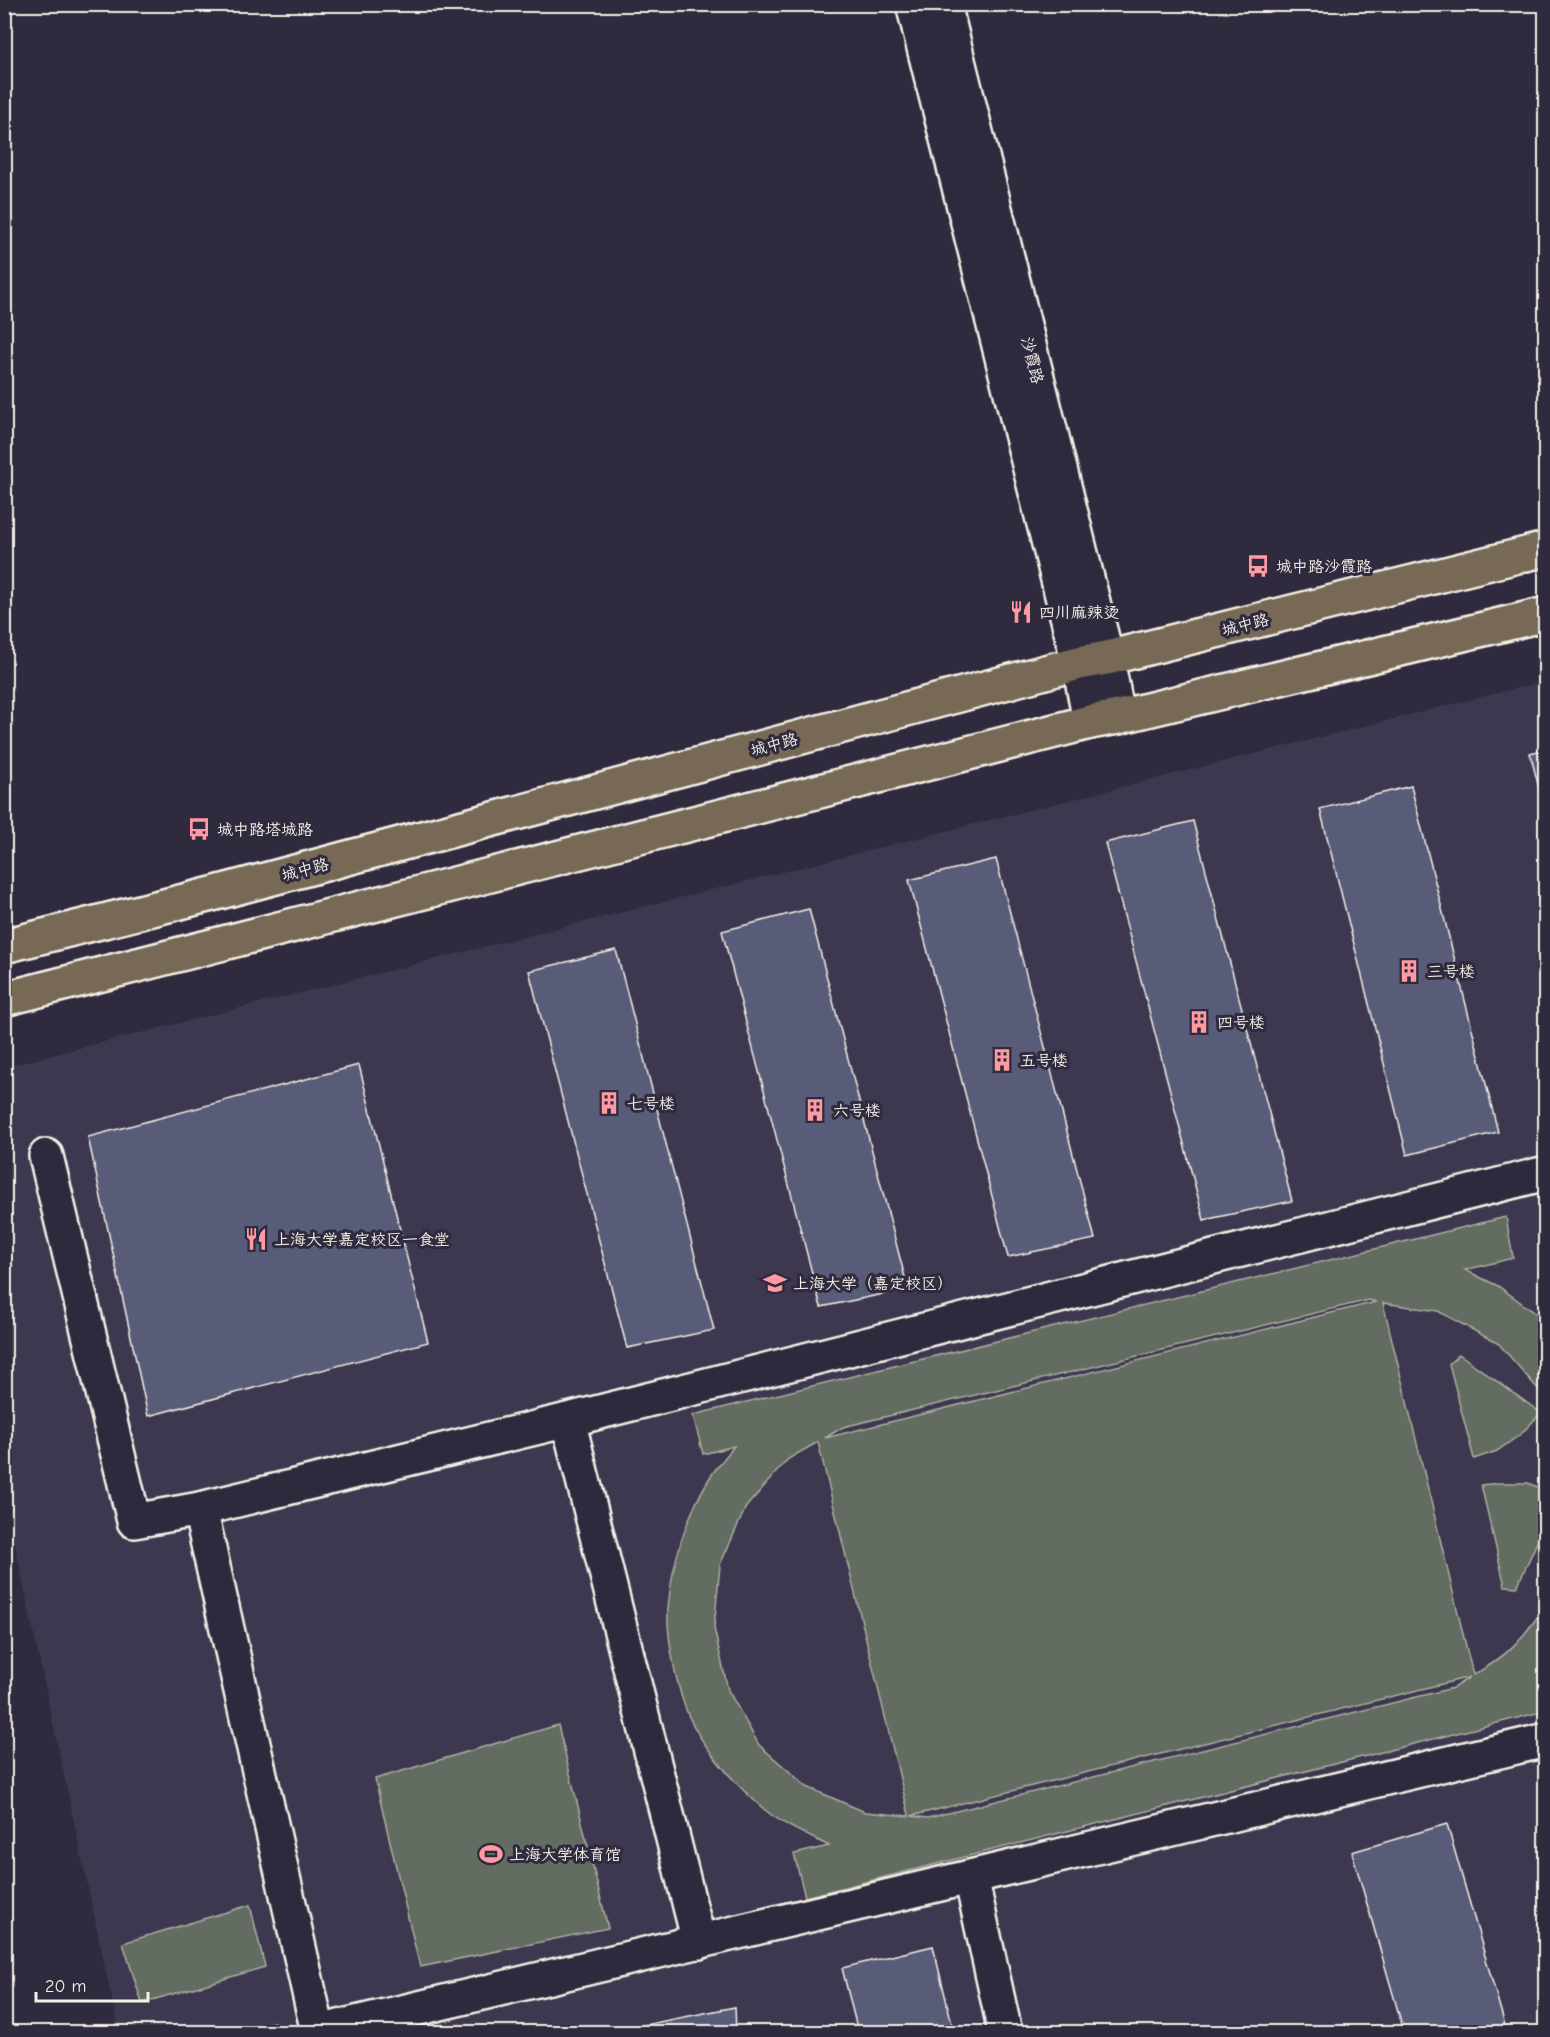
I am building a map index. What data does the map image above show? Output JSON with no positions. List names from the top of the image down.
{
  "streets": {
    "main road": ["城中路"],
    "street": ["沙霞路"]
  },
  "crossings": [
    ["沙霞路", "城中路"]
  ],
  "places": {
    "bus stop": ["城中路沙霞路", "城中路塔城路"],
    "restaurant": ["四川麻辣烫", "上海大学嘉定校区一食堂"],
    "building": [
      "三号楼",
      "四号楼",
      "五号楼",
      "七号楼",
      "六号楼"
    ],
    "school or university": ["上海大学（嘉定校区）"],
    "sports": ["上海大学体育馆"]
  },
  "scale_bar": "20 m"
}
